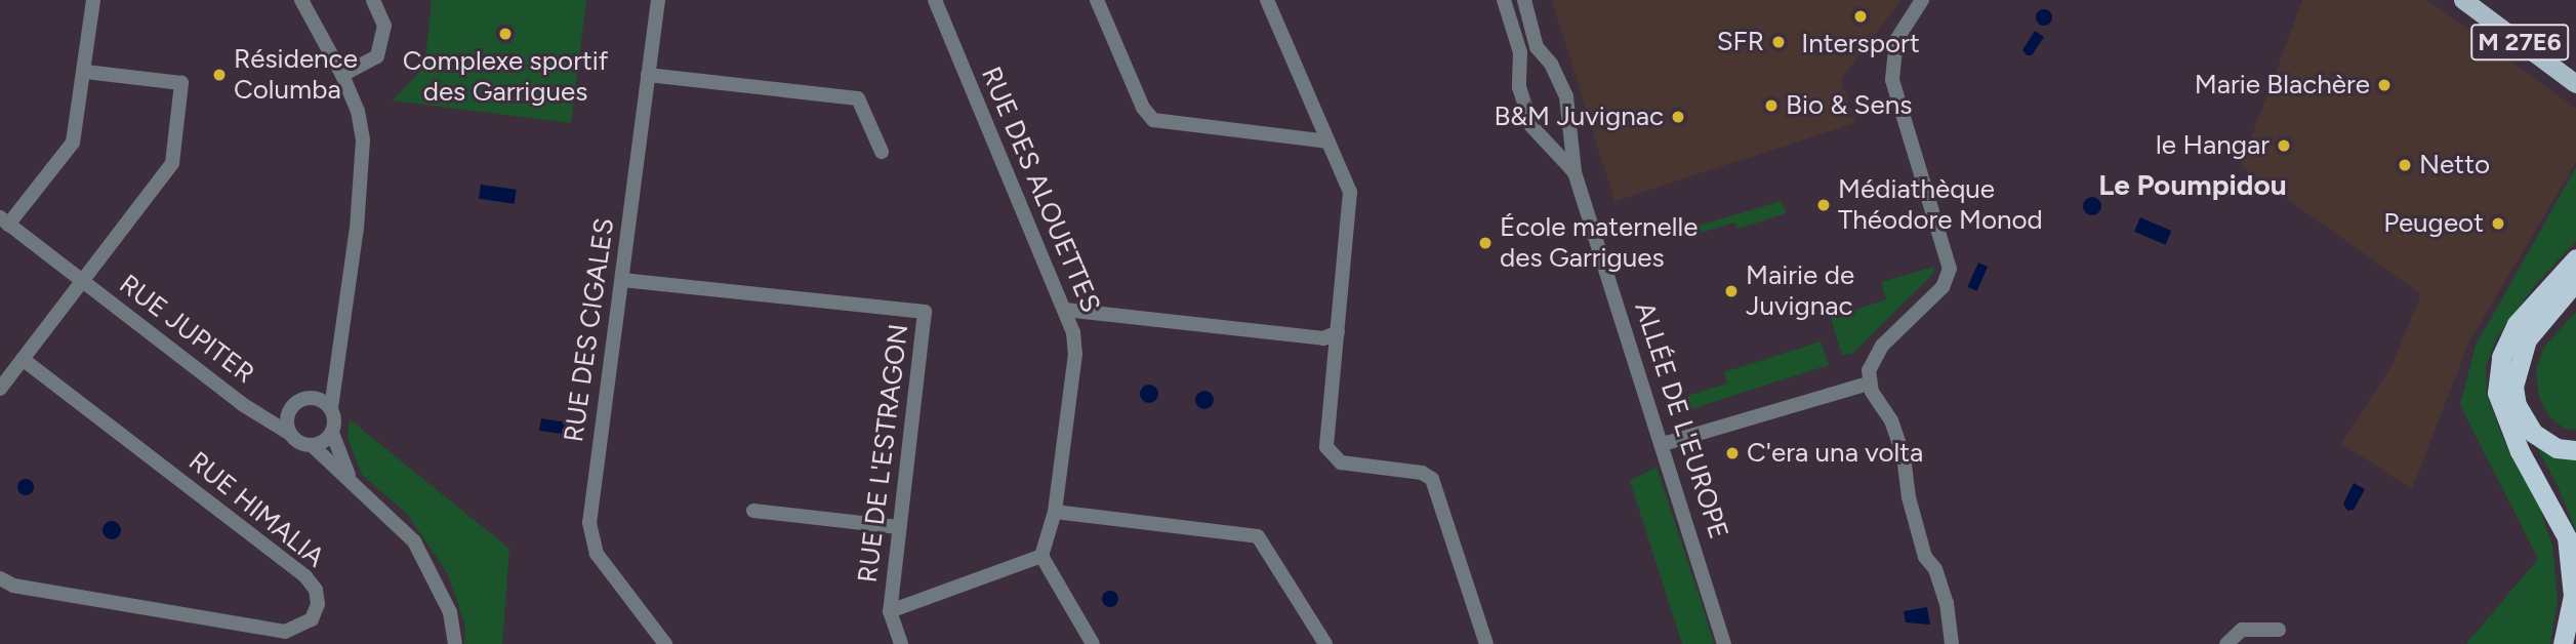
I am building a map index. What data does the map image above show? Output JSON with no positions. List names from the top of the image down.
{
  "streets": {
    "main road": ["M 27E6"],
    "street": [
      "RUE DES ALOUETTES",
      "RUE JUPITER",
      "RUE DES CIGALES",
      "ALLÉE DE L'EUROPE",
      "RUE DE L'ESTRAGON",
      "RUE HIMALIA"
    ]
  },
  "crossings": [
    ["RUE DES CIGALES", "RUE DE L'ESTRAGON"]
  ],
  "districts": ["Le Poumpidou"],
  "places": [
    "Intersport",
    "Complexe sportif des Garrigues",
    "SFR",
    "Résidence Columba",
    "Marie Blachère",
    "Bio & Sens",
    "B&M Juvignac",
    "le Hangar",
    "Netto",
    "Médiathèque Théodore Monod",
    "Peugeot",
    "École maternelle des Garrigues",
    "Mairie de Juvignac",
    "C'era una volta"
  ]
}
